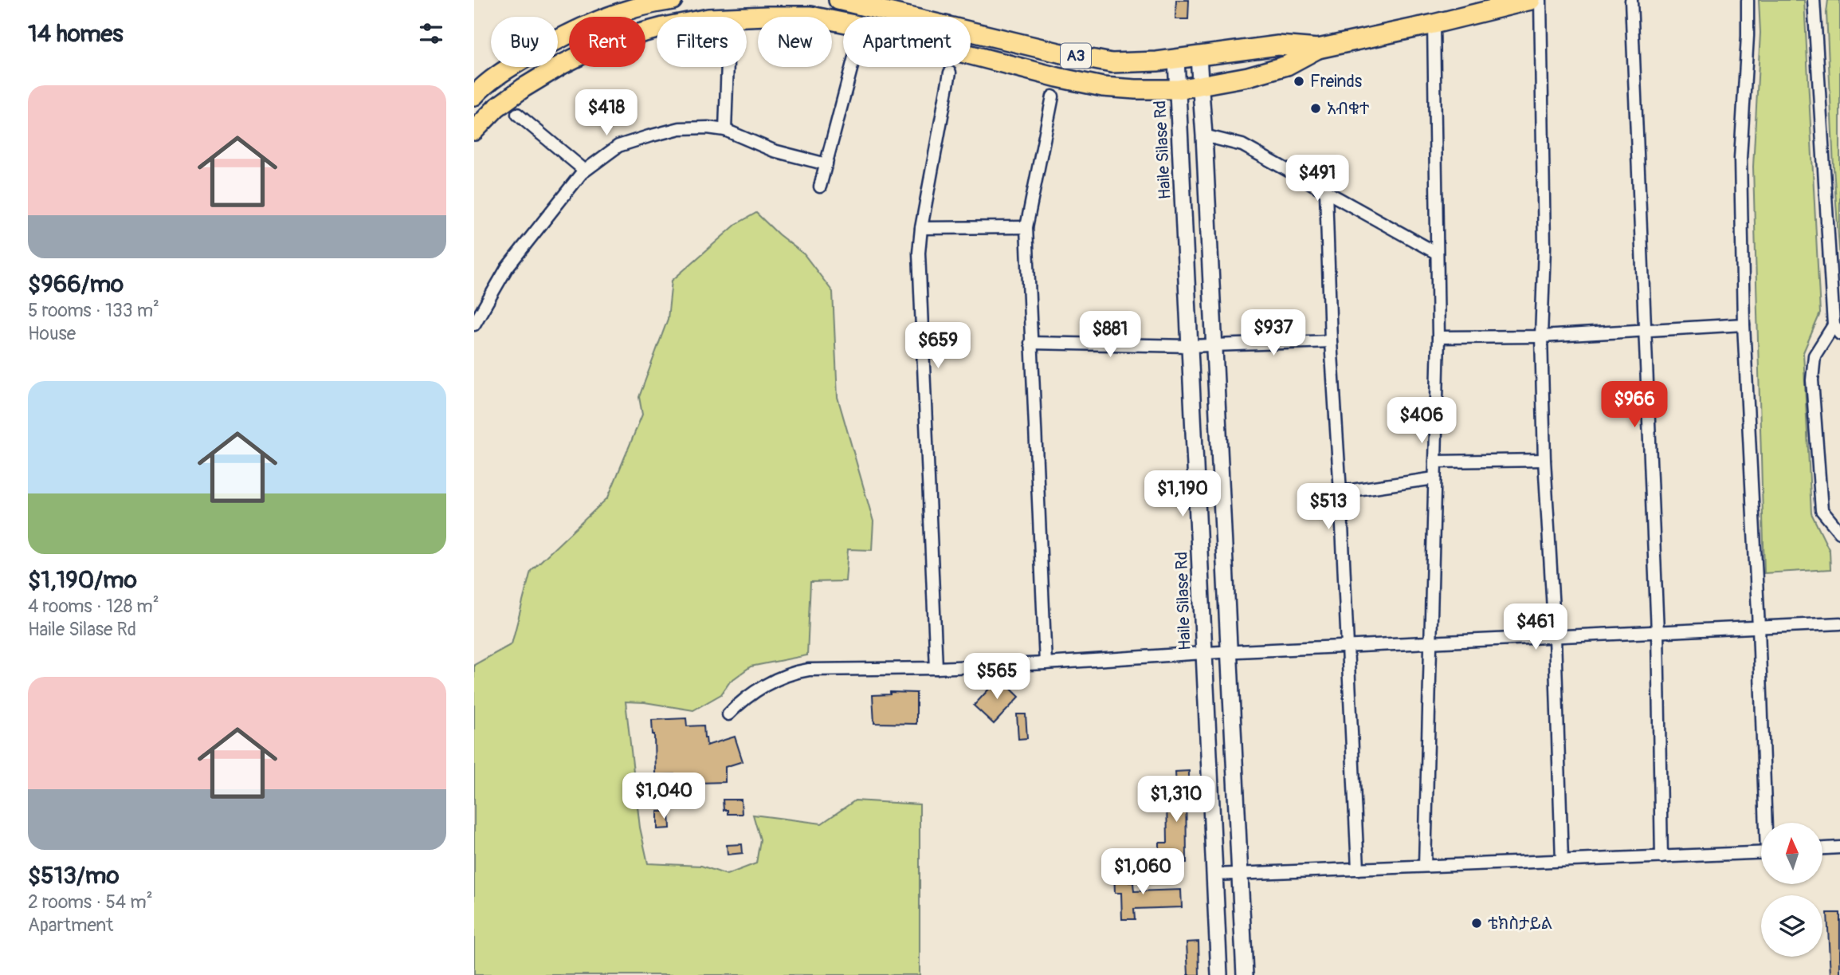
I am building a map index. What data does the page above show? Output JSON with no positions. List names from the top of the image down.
{
  "streets": {
    "highway": ["A3"],
    "main road": ["Haile Silase Rd"]
  },
  "crossings": [
    ["A3", "Haile Silase Rd"]
  ],
  "places": ["Freinds", "አብቁተ", "ቴክስታይል"],
  "north": "top",
  "page": {
    "heading": "14 homes",
    "chip": [
      "Buy",
      "Rent",
      "Filters",
      "New",
      "Apartment"
    ],
    "list": [
      {
        "name": "$966/mo",
        "note": "5 rooms · 133 m² · House"
      },
      {
        "name": "$1,190/mo",
        "note": "4 rooms · 128 m² · Haile Silase Rd"
      },
      {
        "name": "$513/mo",
        "note": "2 rooms · 54 m² · Apartment"
      }
    ],
    "price": [
      "$418",
      "$491",
      "$937",
      "$881",
      "$659",
      "$966",
      "$406",
      "$1,190",
      "$513",
      "$461",
      "$565",
      "$1,040",
      "$1,310",
      "$1,060"
    ]
  }
}
